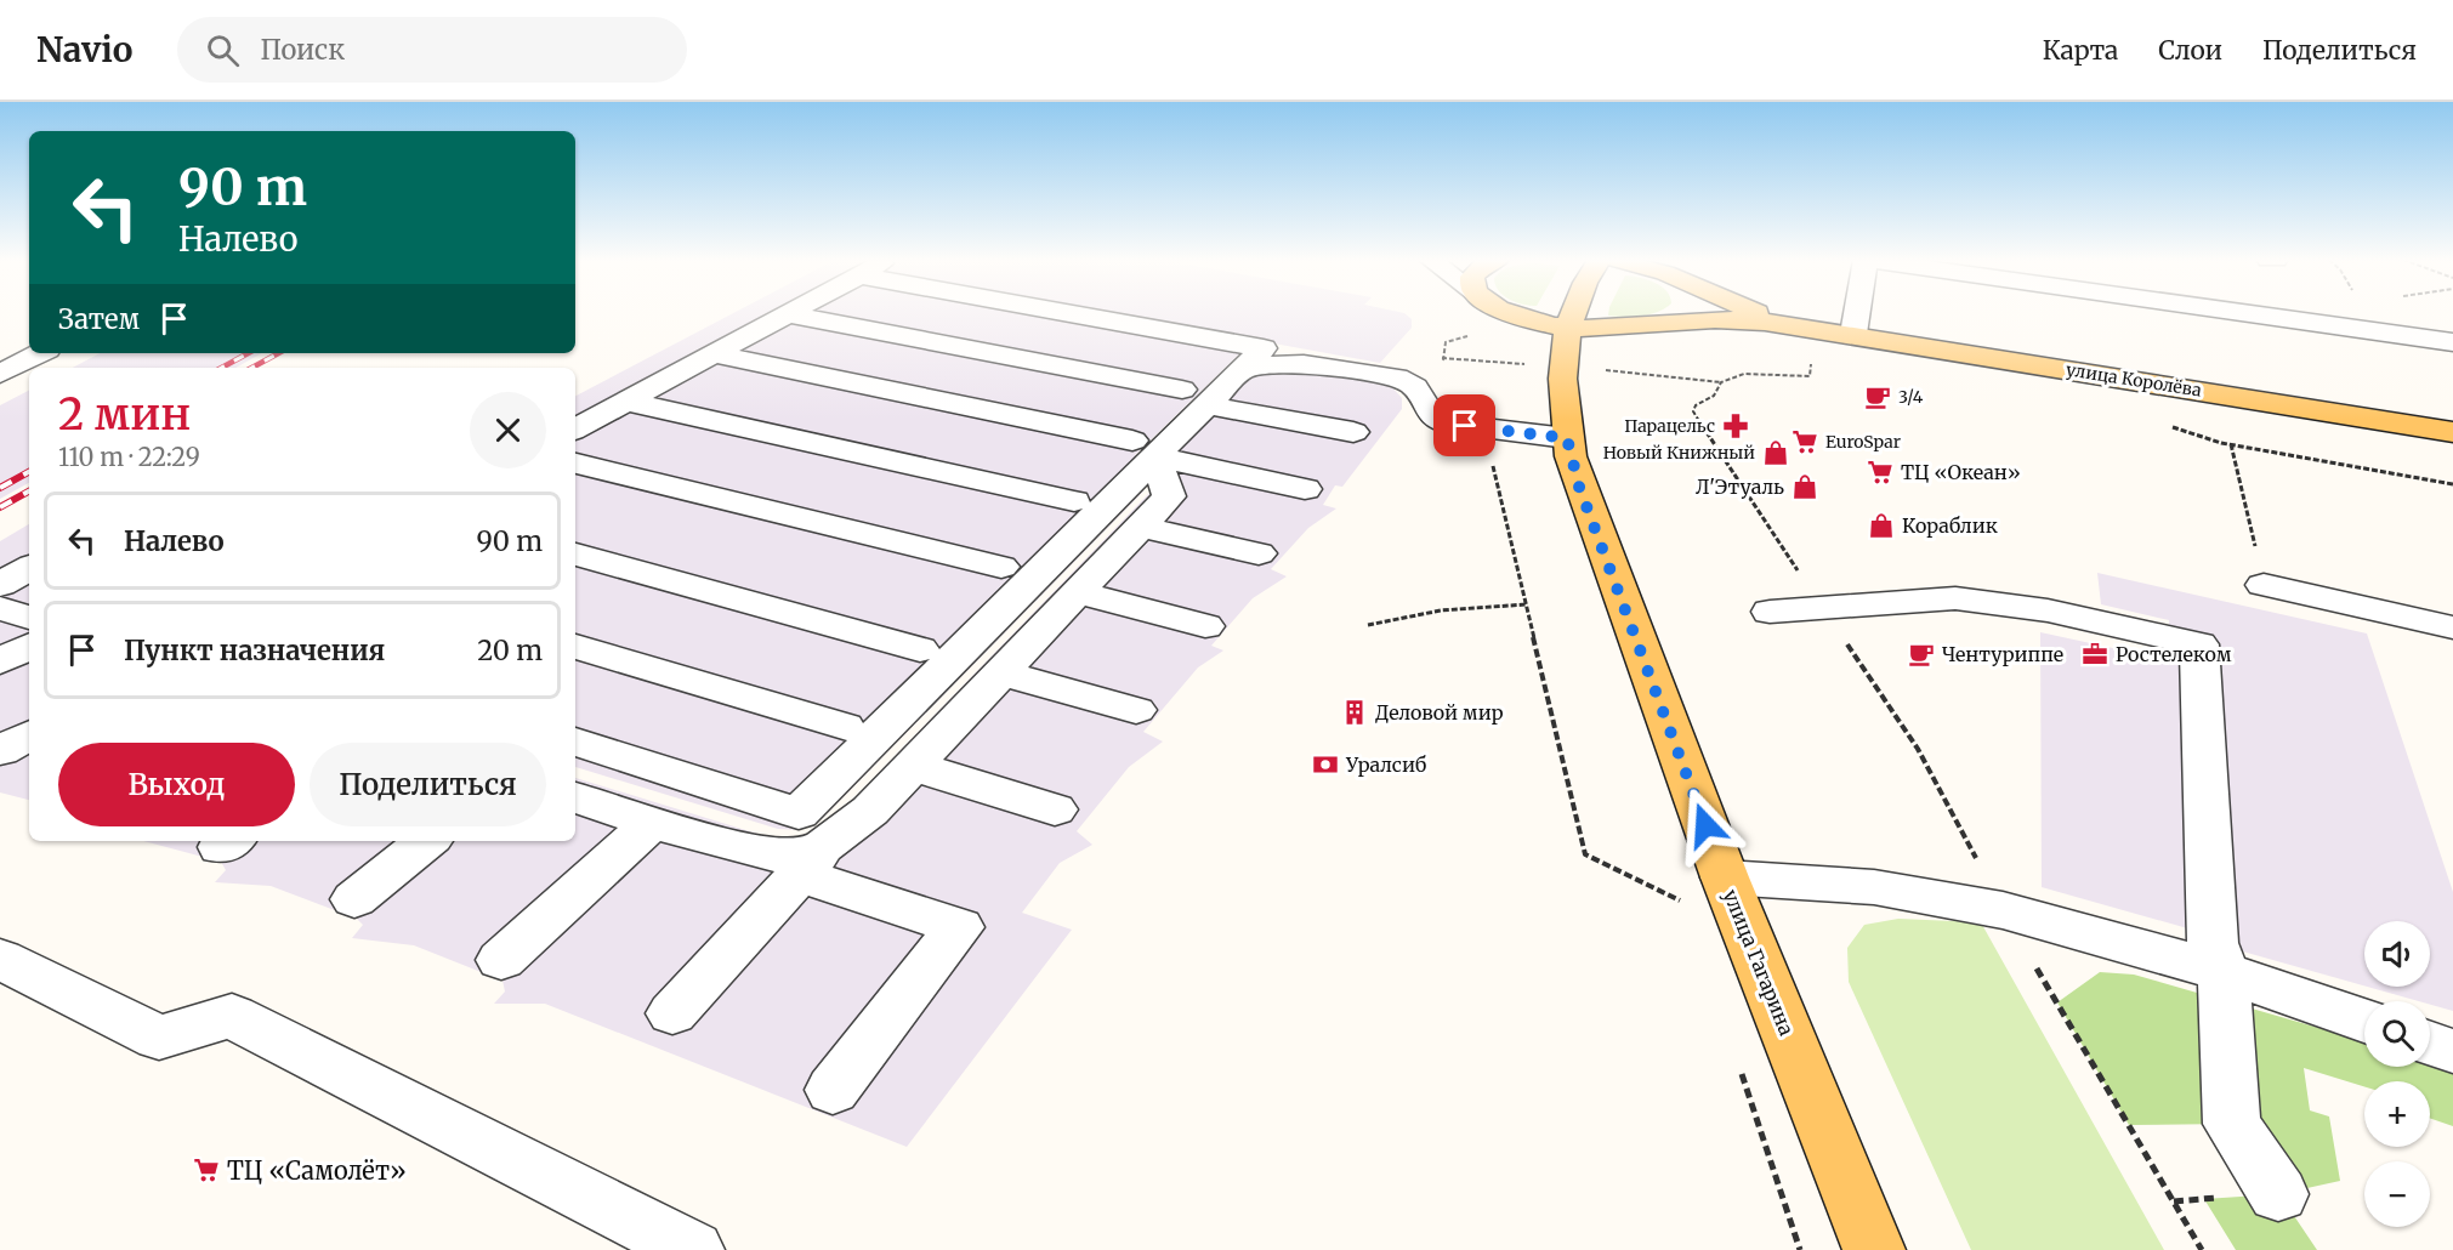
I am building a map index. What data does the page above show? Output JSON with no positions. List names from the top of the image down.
{
  "streets": {
    "main road": ["улица Королёва", "улица Гагарина"]
  },
  "places": {
    "cafe": ["3/4", "Чентуриппе"],
    "pharmacy": ["Парацельс"],
    "supermarket": ["EuroSpar", "ТЦ «Океан»", "ТЦ «Самолёт»"],
    "shop": ["Новый Книжный", "Л'Этуаль", "Кораблик"],
    "office": ["Ростелеком"],
    "building": ["Деловой мир"],
    "bank": ["Уралсиб"]
  },
  "page": {
    "header": "Navio",
    "search": "Поиск",
    "nav": ["Карта", "Слои", "Поделиться"],
    "turn": ["90 m", "Налево"],
    "then": "Затем",
    "heading": ["2 мин", "110 m · 22:29"],
    "list": [
      {
        "name": "Налево",
        "value": "90 m"
      },
      {
        "name": "Пункт назначения",
        "value": "20 m"
      }
    ],
    "buttons": ["Выход", "Поделиться"],
    "map_buttons": ["+", "−"]
  }
}
